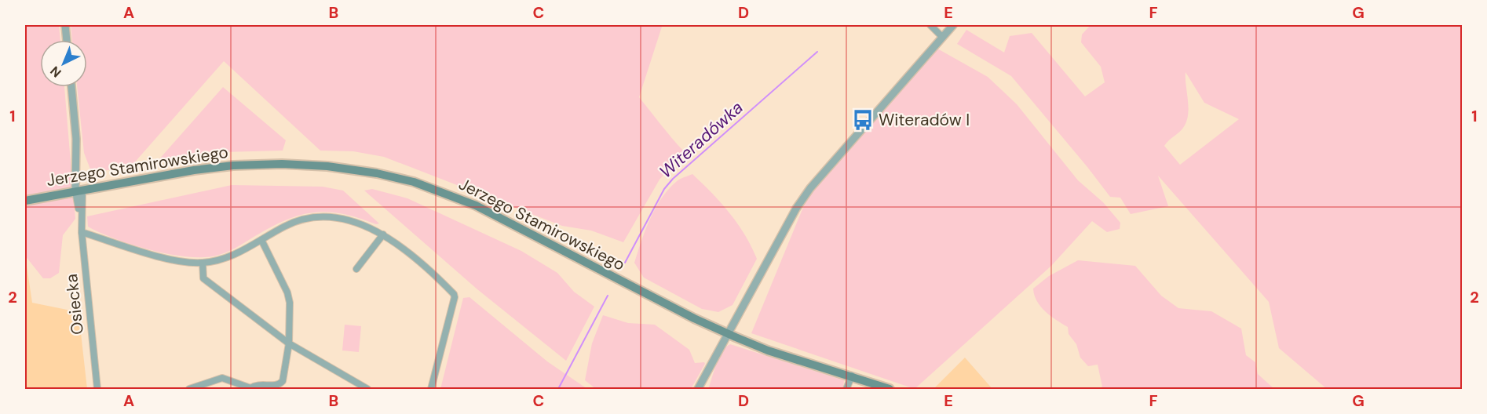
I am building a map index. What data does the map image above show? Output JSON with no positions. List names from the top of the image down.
{
  "streets": {
    "main road": ["Jerzego Stamirowskiego"],
    "street": ["Osiecka"]
  },
  "crossings": [
    ["Jerzego Stamirowskiego", "Osiecka"]
  ],
  "water": ["Witeradówka"],
  "places": {
    "bus stop": ["Witeradów I"]
  },
  "north": "bottom left",
  "grid": {
    "columns": [
      "A",
      "B",
      "C",
      "D",
      "E",
      "F",
      "G"
    ],
    "rows": ["1", "2"]
  }
}
